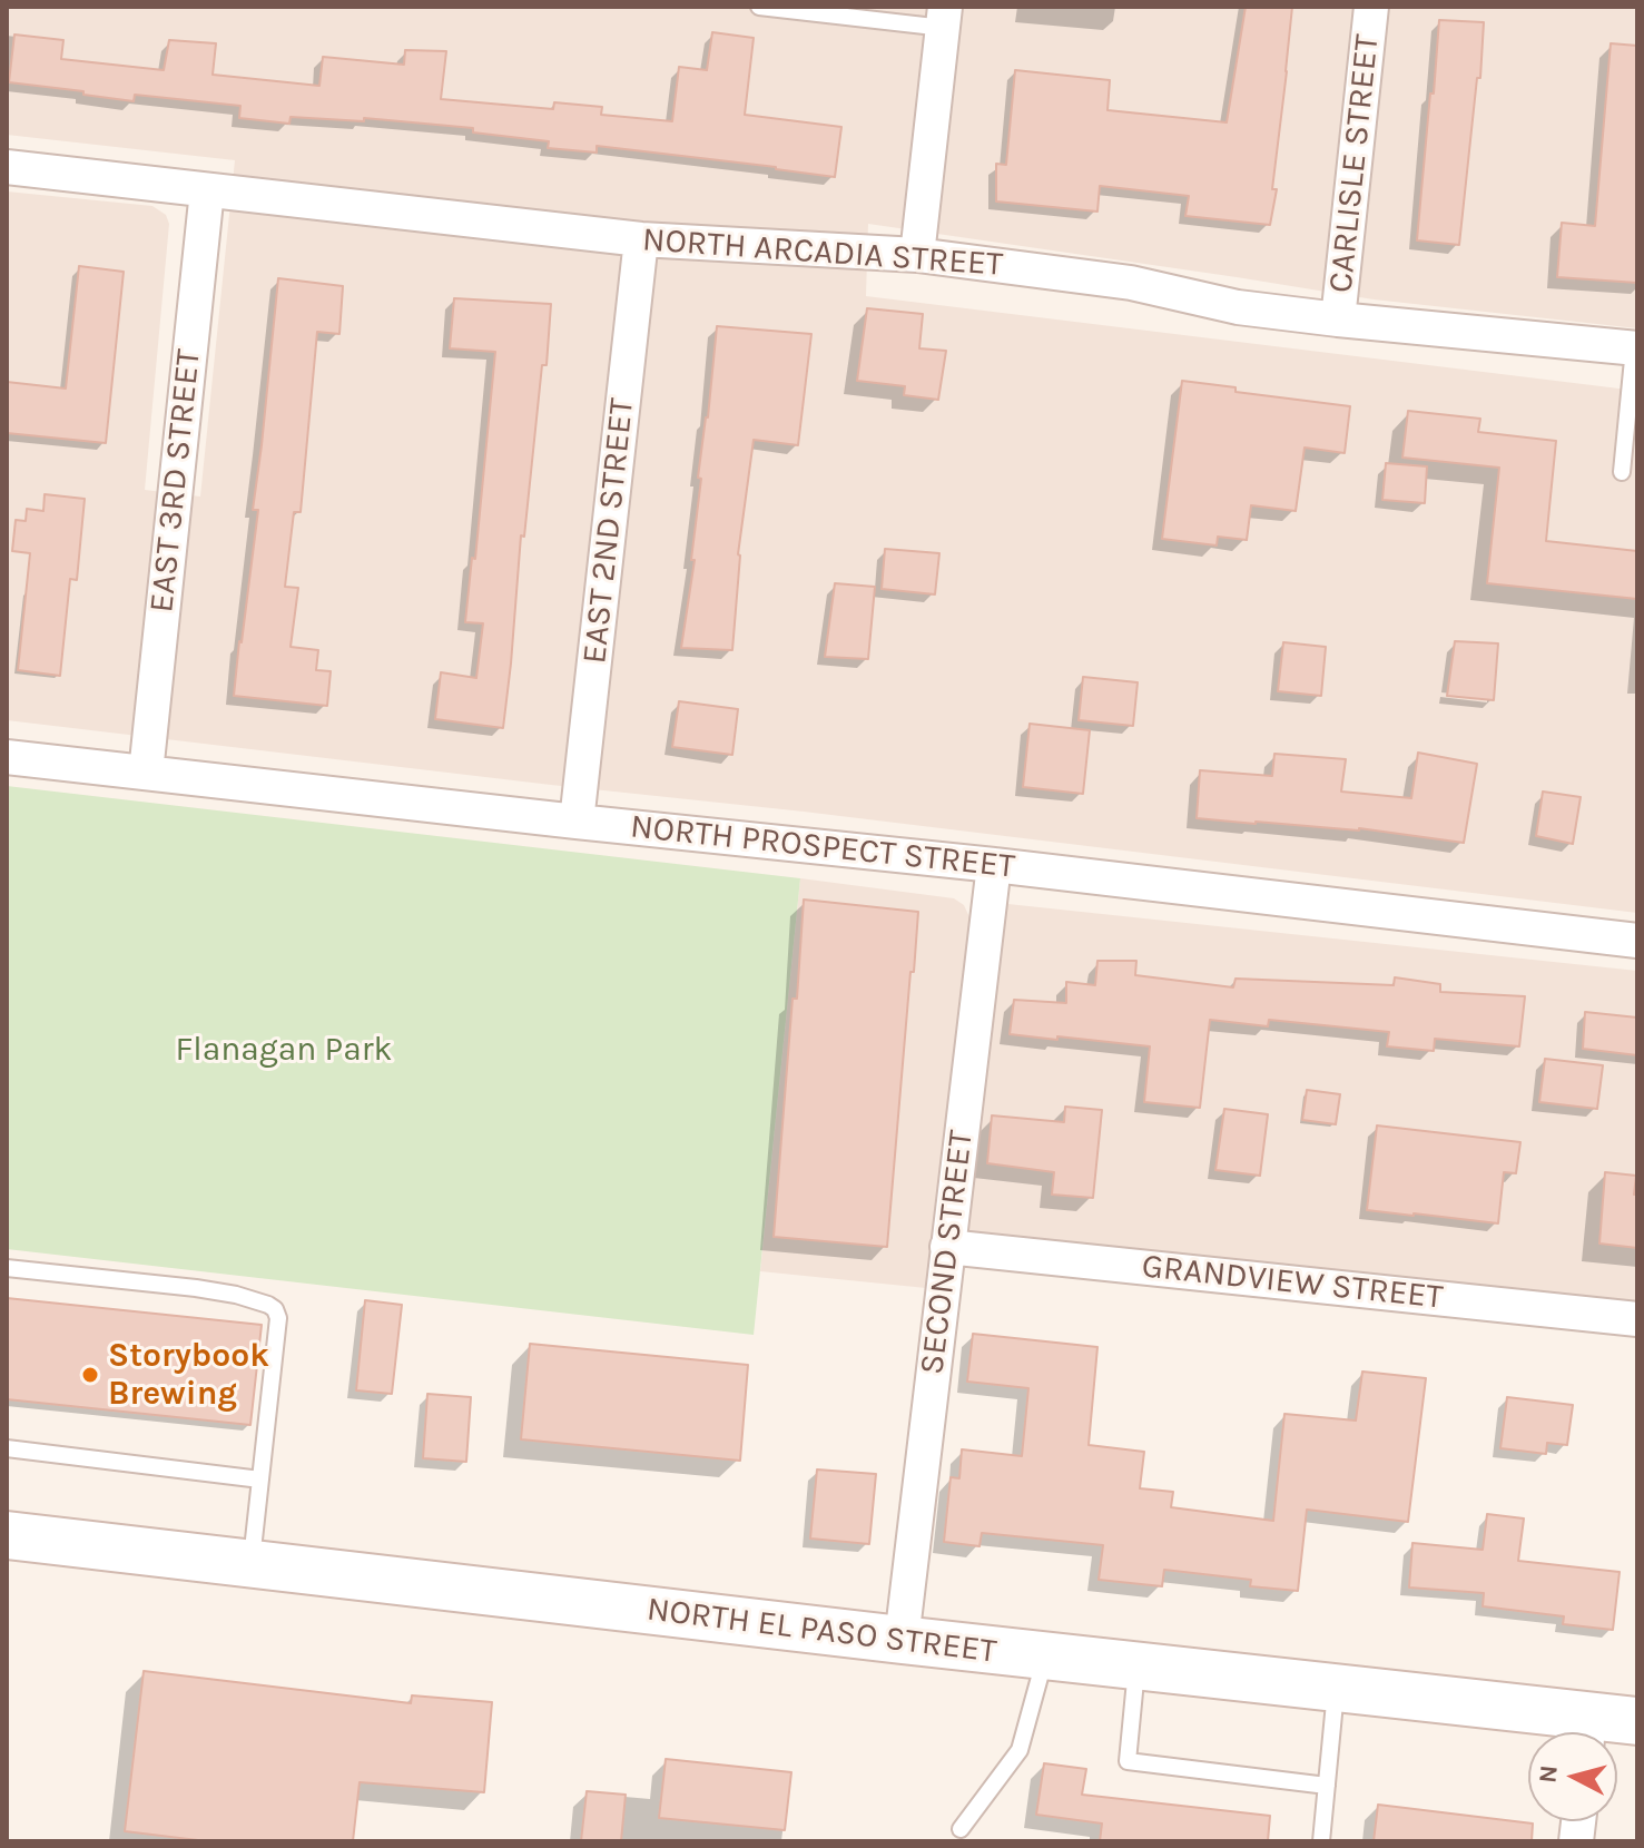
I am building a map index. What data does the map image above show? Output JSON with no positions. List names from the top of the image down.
{
  "streets": {
    "street": [
      "CARLISLE STREET",
      "NORTH ARCADIA STREET",
      "EAST 3RD STREET",
      "EAST 2ND STREET",
      "NORTH PROSPECT STREET",
      "SECOND STREET",
      "GRANDVIEW STREET",
      "NORTH EL PASO STREET"
    ]
  },
  "crossings": [
    ["CARLISLE STREET", "NORTH ARCADIA STREET"],
    ["NORTH ARCADIA STREET", "EAST 3RD STREET"],
    ["NORTH ARCADIA STREET", "EAST 2ND STREET"],
    ["EAST 3RD STREET", "NORTH PROSPECT STREET"],
    ["EAST 2ND STREET", "NORTH PROSPECT STREET"],
    ["NORTH PROSPECT STREET", "SECOND STREET"],
    ["SECOND STREET", "GRANDVIEW STREET"],
    ["SECOND STREET", "NORTH EL PASO STREET"]
  ],
  "parks": ["Flanagan Park"],
  "places": ["Storybook Brewing"],
  "north": "left"
}
